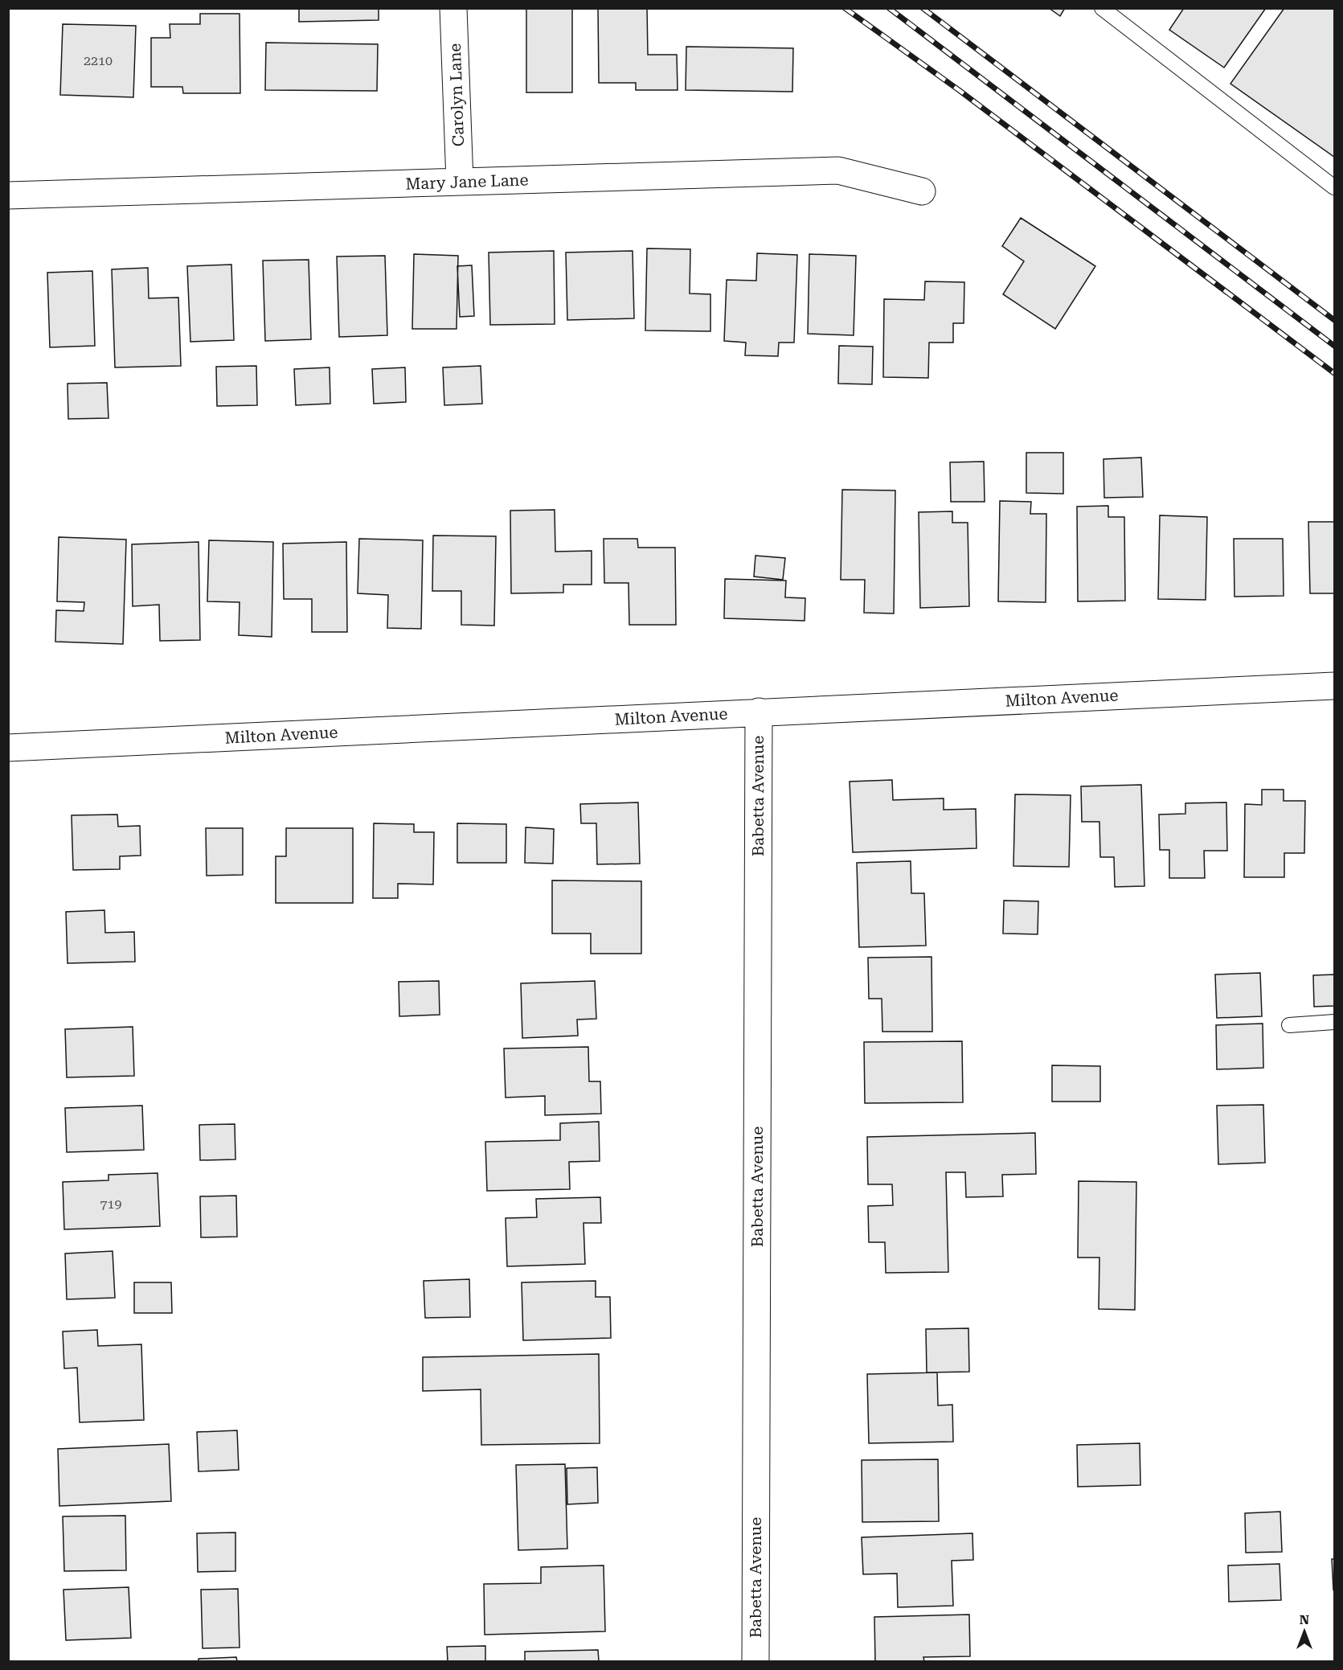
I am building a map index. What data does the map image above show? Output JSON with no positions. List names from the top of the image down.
{
  "streets": {
    "street": [
      "Carolyn Lane",
      "Mary Jane Lane",
      "Milton Avenue",
      "Babetta Avenue"
    ]
  },
  "crossings": [
    ["Carolyn Lane", "Mary Jane Lane"],
    ["Milton Avenue", "Babetta Avenue"]
  ],
  "house_numbers": ["2210", "719"],
  "north": "top"
}
